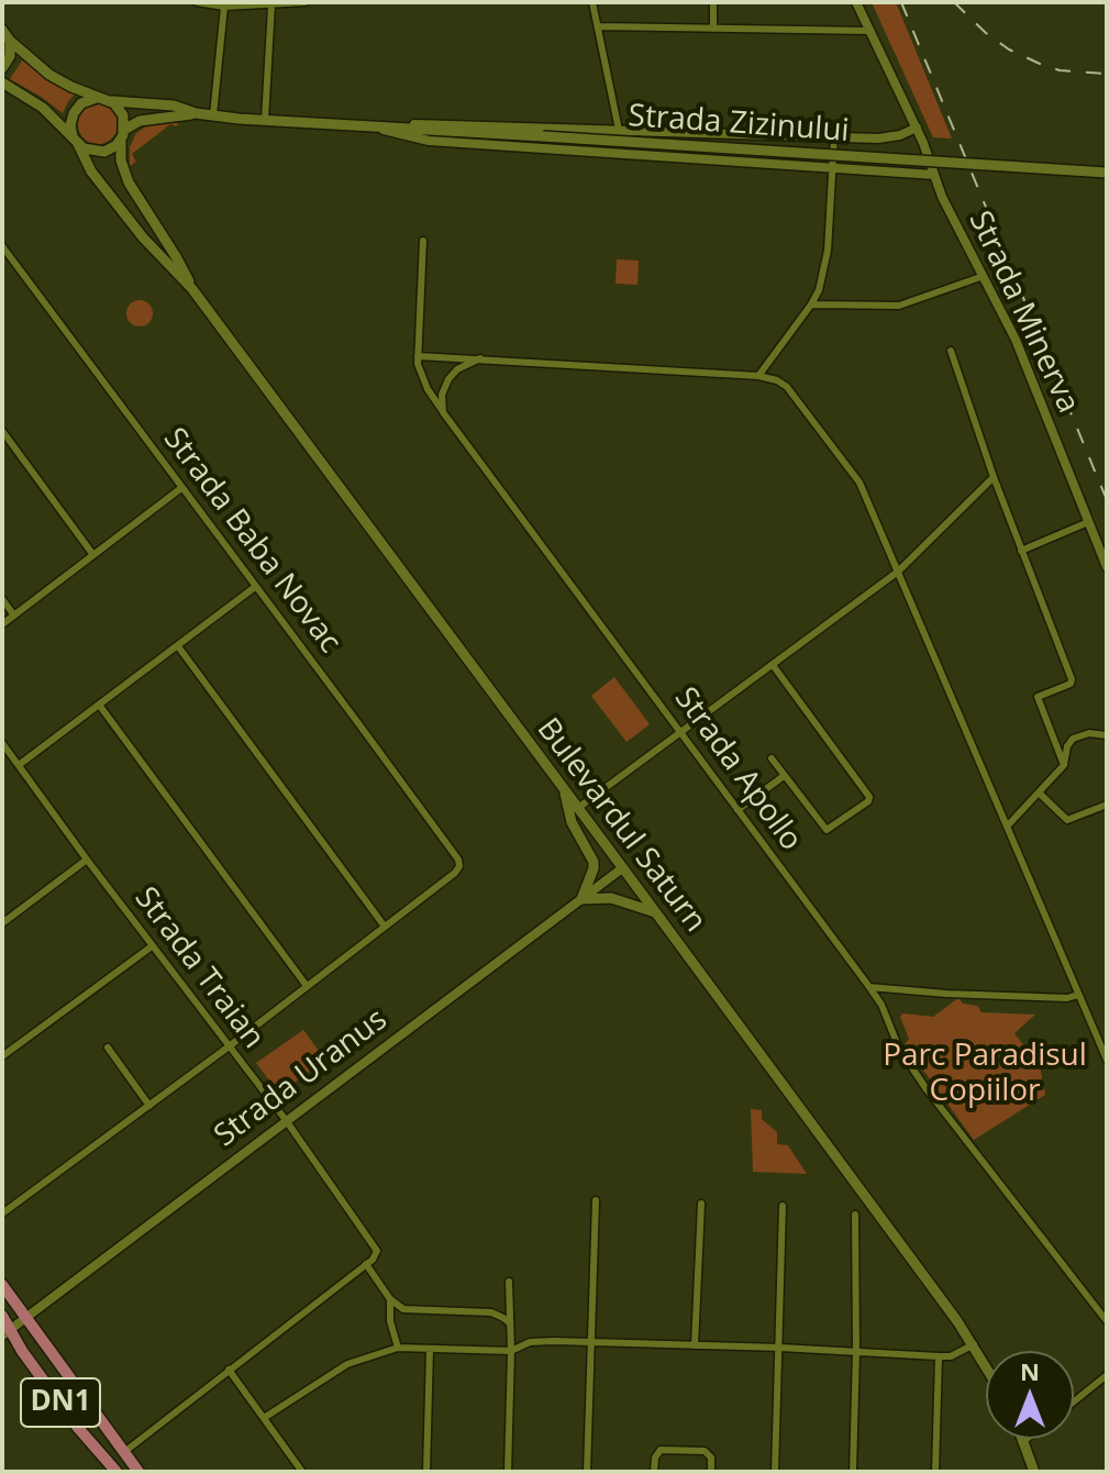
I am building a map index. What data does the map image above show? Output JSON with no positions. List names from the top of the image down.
{
  "streets": {
    "main road": ["Strada Zizinului", "Bulevardul Saturn", "DN1"],
    "street": [
      "Strada Minerva",
      "Strada Baba Novac",
      "Strada Apollo",
      "Strada Traian",
      "Strada Uranus"
    ]
  },
  "crossings": [
    ["Strada Zizinului", "Strada Minerva"],
    ["Strada Zizinului", "Bulevardul Saturn"],
    ["Bulevardul Saturn", "Strada Uranus"],
    ["Strada Traian", "Strada Uranus"],
    ["Strada Uranus", "DN1"]
  ],
  "parks": ["Parc Paradisul Copiilor"],
  "north": "top"
}
